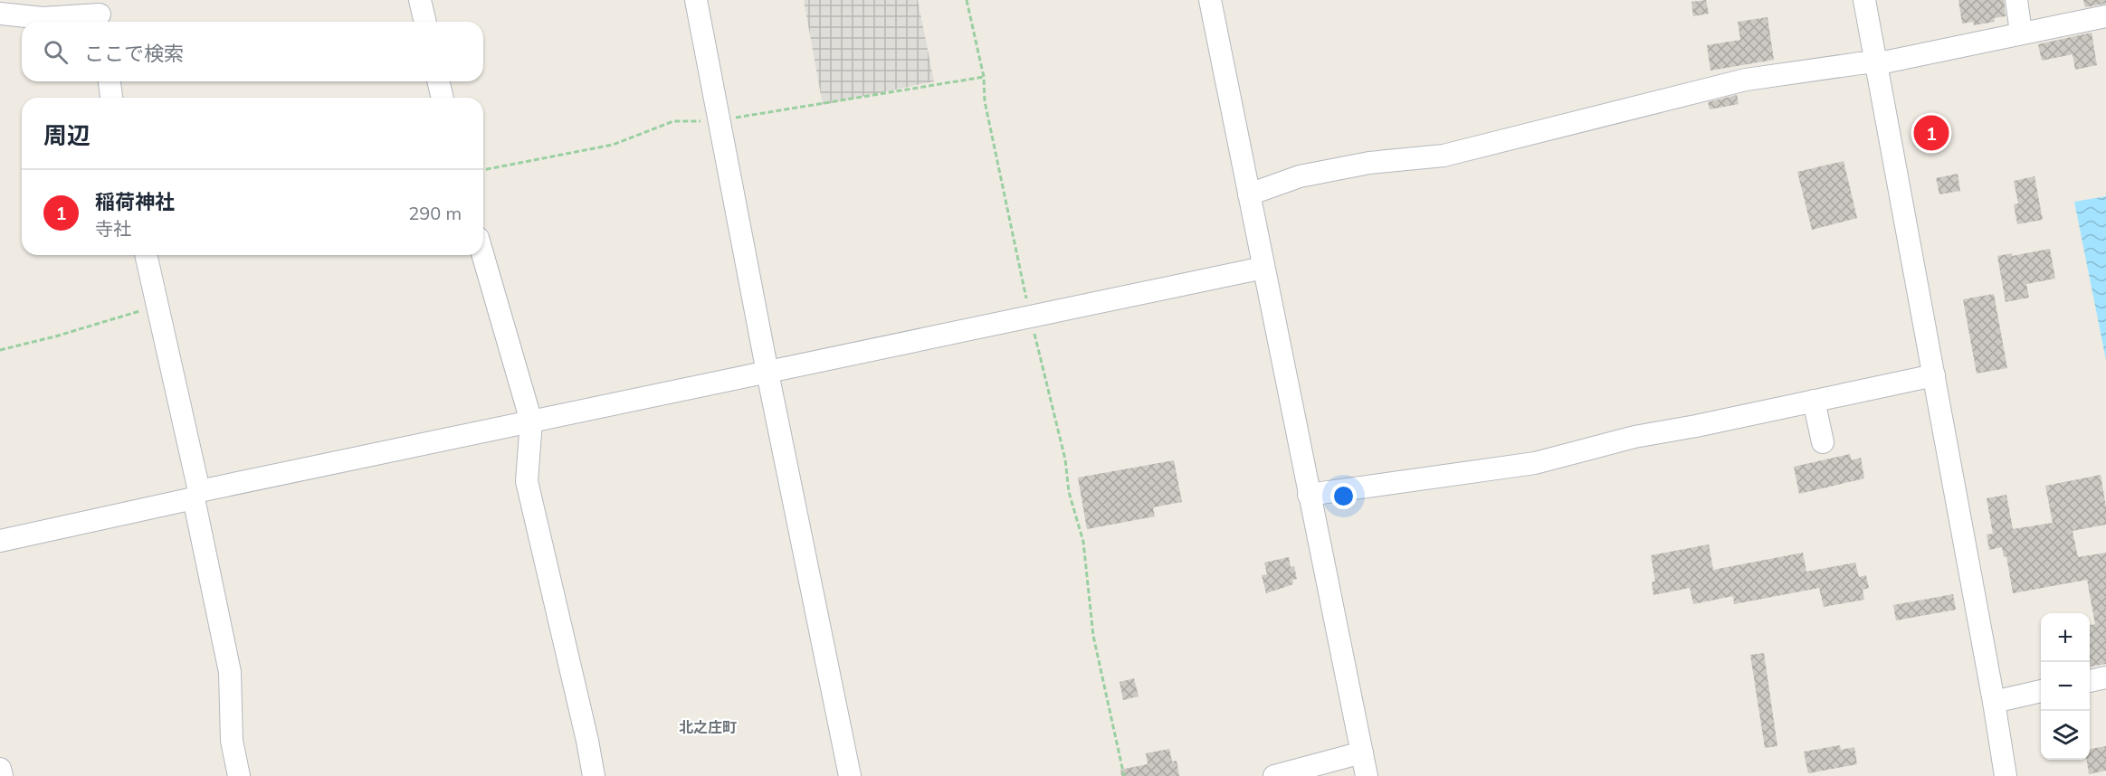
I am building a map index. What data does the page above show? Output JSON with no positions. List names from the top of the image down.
{
  "districts": ["北之庄町"],
  "page": {
    "search": "ここで検索",
    "heading": "周辺",
    "pins": "1",
    "list": [
      {
        "mark": "1",
        "name": "稲荷神社",
        "note": "寺社",
        "value": "290 m"
      }
    ],
    "map_buttons": ["+", "−"]
  }
}
